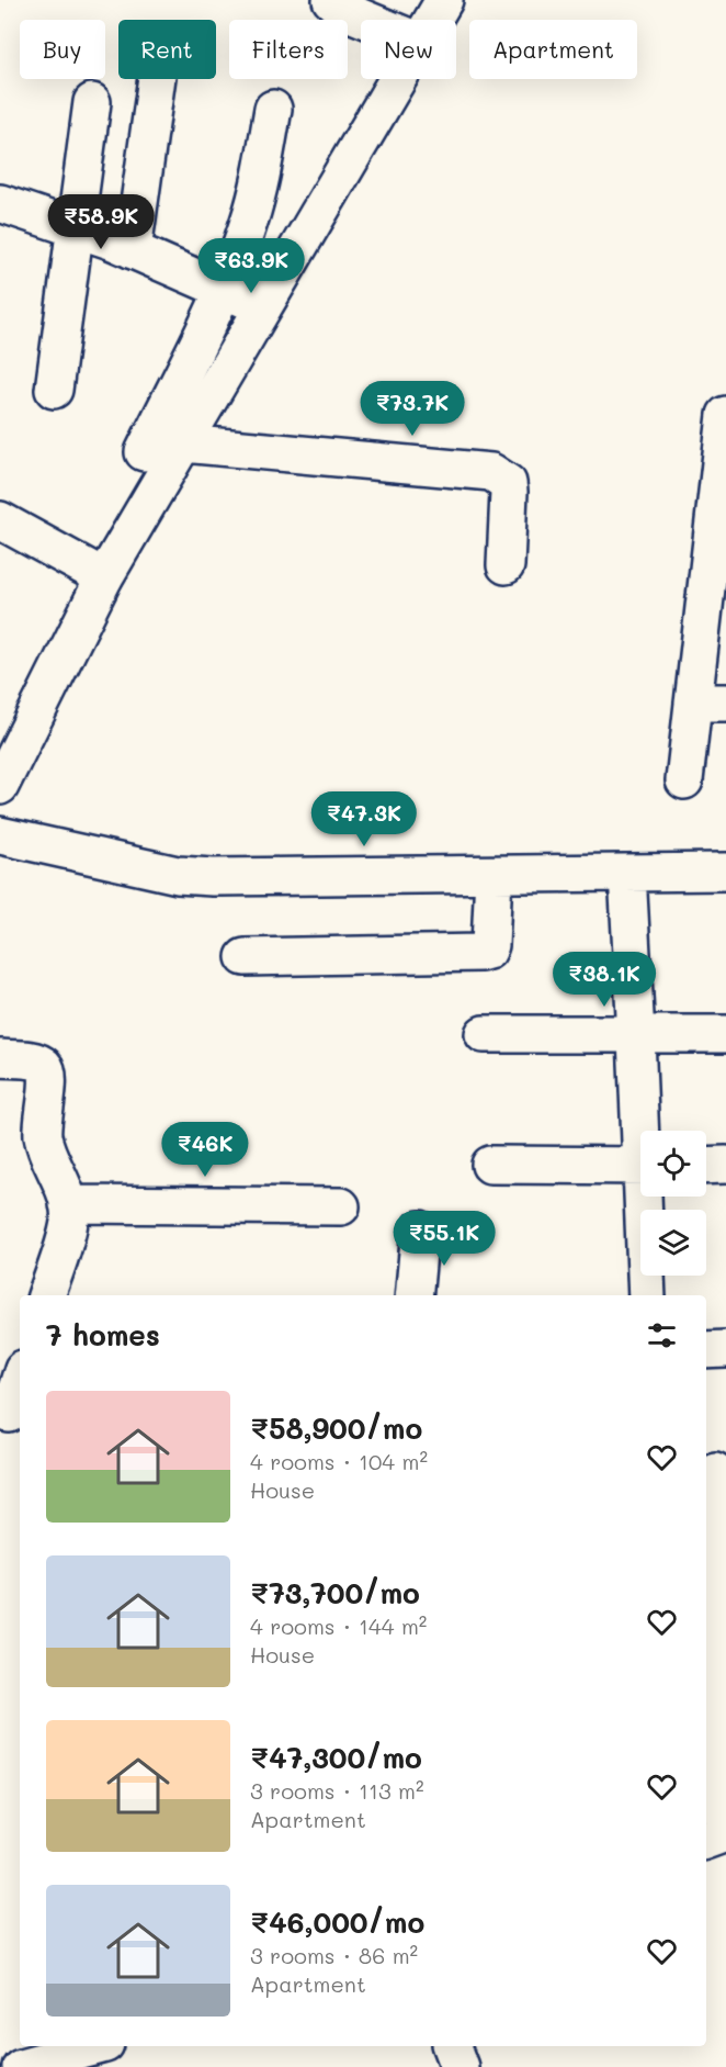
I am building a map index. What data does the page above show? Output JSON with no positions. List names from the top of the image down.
{
  "page": {
    "chip": [
      "Buy",
      "Rent",
      "Filters",
      "New",
      "Apartment"
    ],
    "price": [
      "₹58.9K",
      "₹63.9K",
      "₹73.7K",
      "₹47.3K",
      "₹38.1K",
      "₹46K",
      "₹55.1K"
    ],
    "heading": "7 homes",
    "list": [
      {
        "name": "₹58,900/mo",
        "note": "4 rooms · 104 m² · House"
      },
      {
        "name": "₹73,700/mo",
        "note": "4 rooms · 144 m² · House"
      },
      {
        "name": "₹47,300/mo",
        "note": "3 rooms · 113 m² · Apartment"
      },
      {
        "name": "₹46,000/mo",
        "note": "3 rooms · 86 m² · Apartment"
      }
    ]
  }
}
